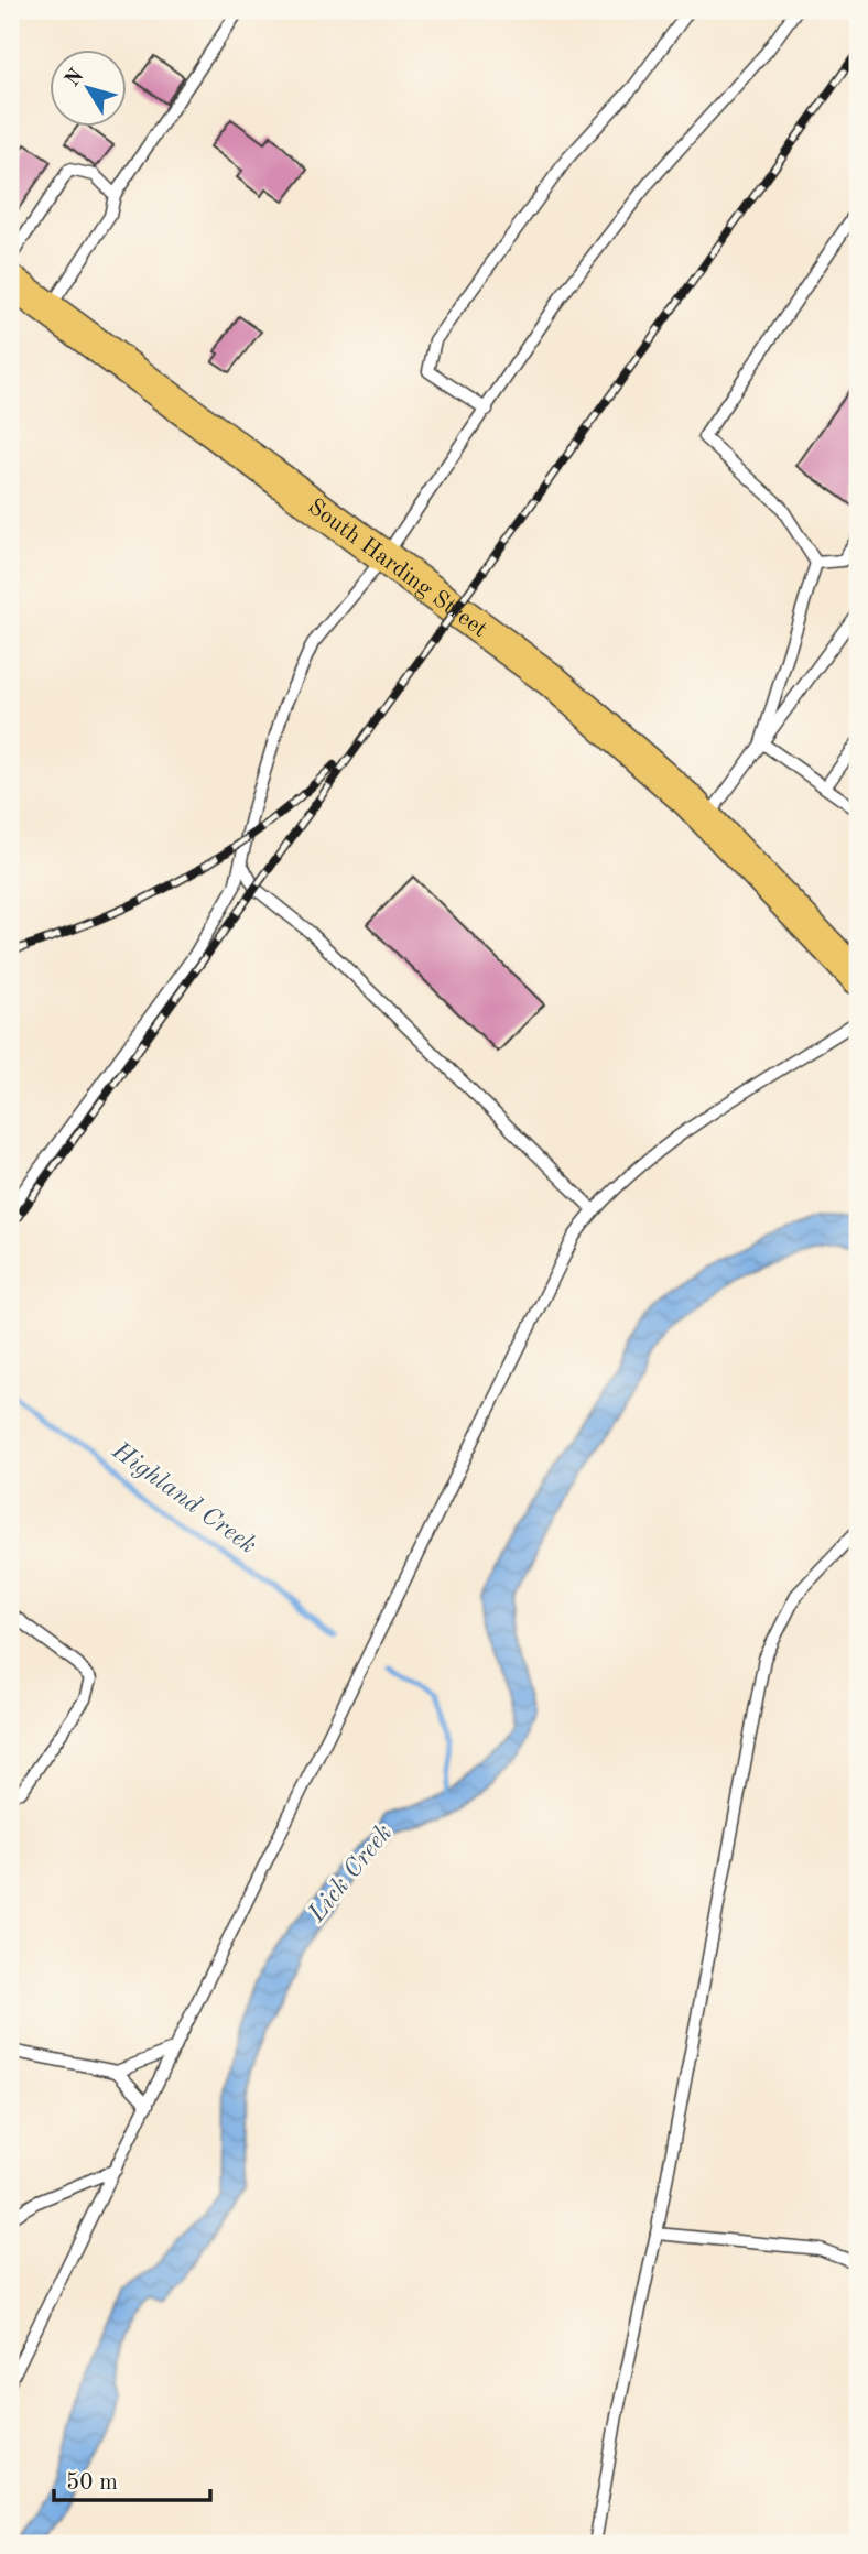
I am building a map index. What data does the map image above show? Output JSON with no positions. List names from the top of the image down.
{
  "streets": {
    "main road": ["South Harding Street"]
  },
  "water": ["Highland Creek", "Lick Creek"],
  "scale_bar": "50 m",
  "north": "top left"
}
